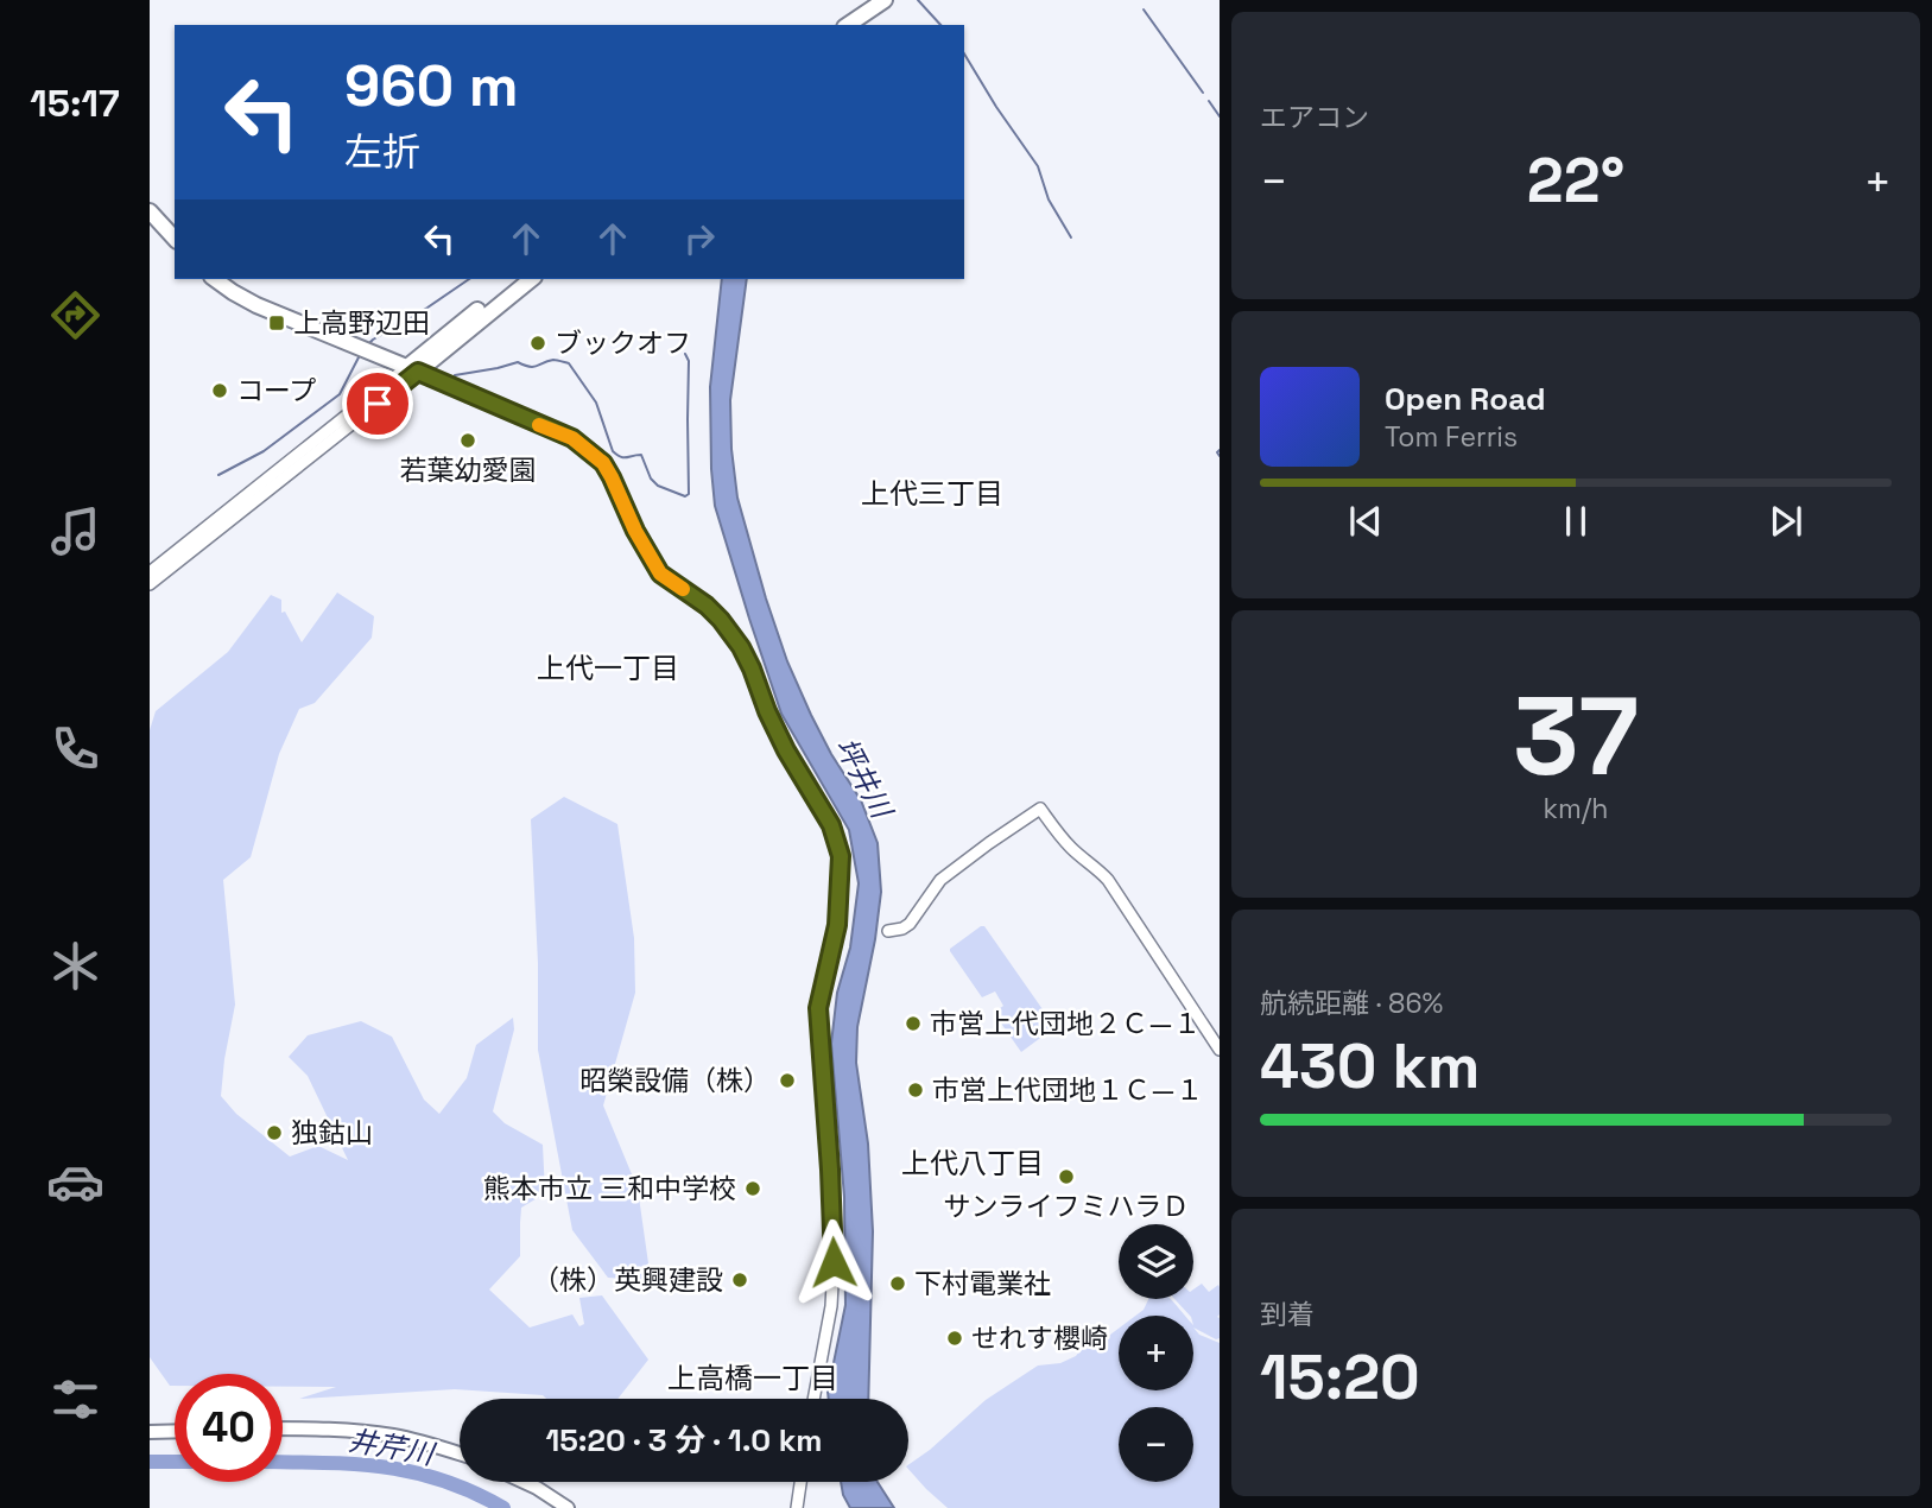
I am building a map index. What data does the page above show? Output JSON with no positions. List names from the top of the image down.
{
  "districts": [
    "上代三丁目",
    "上代一丁目",
    "上代八丁目",
    "上高橋一丁目"
  ],
  "water": ["坪井川", "井芹川"],
  "places": {
    "transit": ["上高野辺田"],
    "other": [
      "ブックオフ",
      "コープ",
      "若葉幼愛園",
      "市営上代団地２Ｃ―１",
      "昭榮設備（株）",
      "市営上代団地１Ｃ―１",
      "独鈷山",
      "サンライフミハラＤ",
      "熊本市立 三和中学校",
      "（株）英興建設",
      "下村電業社",
      "せれす櫻崎"
    ]
  },
  "page": {
    "tabs": "15:17",
    "tile": [
      "エアコン",
      ["37", "km/h"],
      ["航続距離 · 86%", "430 km"],
      ["到着", "15:20"]
    ],
    "turn": ["960 m", "左折"],
    "heat": ["−", "22°", "+"],
    "song": ["Open Road", "Tom Ferris"],
    "map_buttons": ["+", "−"],
    "limit": "40",
    "trip": "15:20 · 3 分 · 1.0 km"
  }
}
